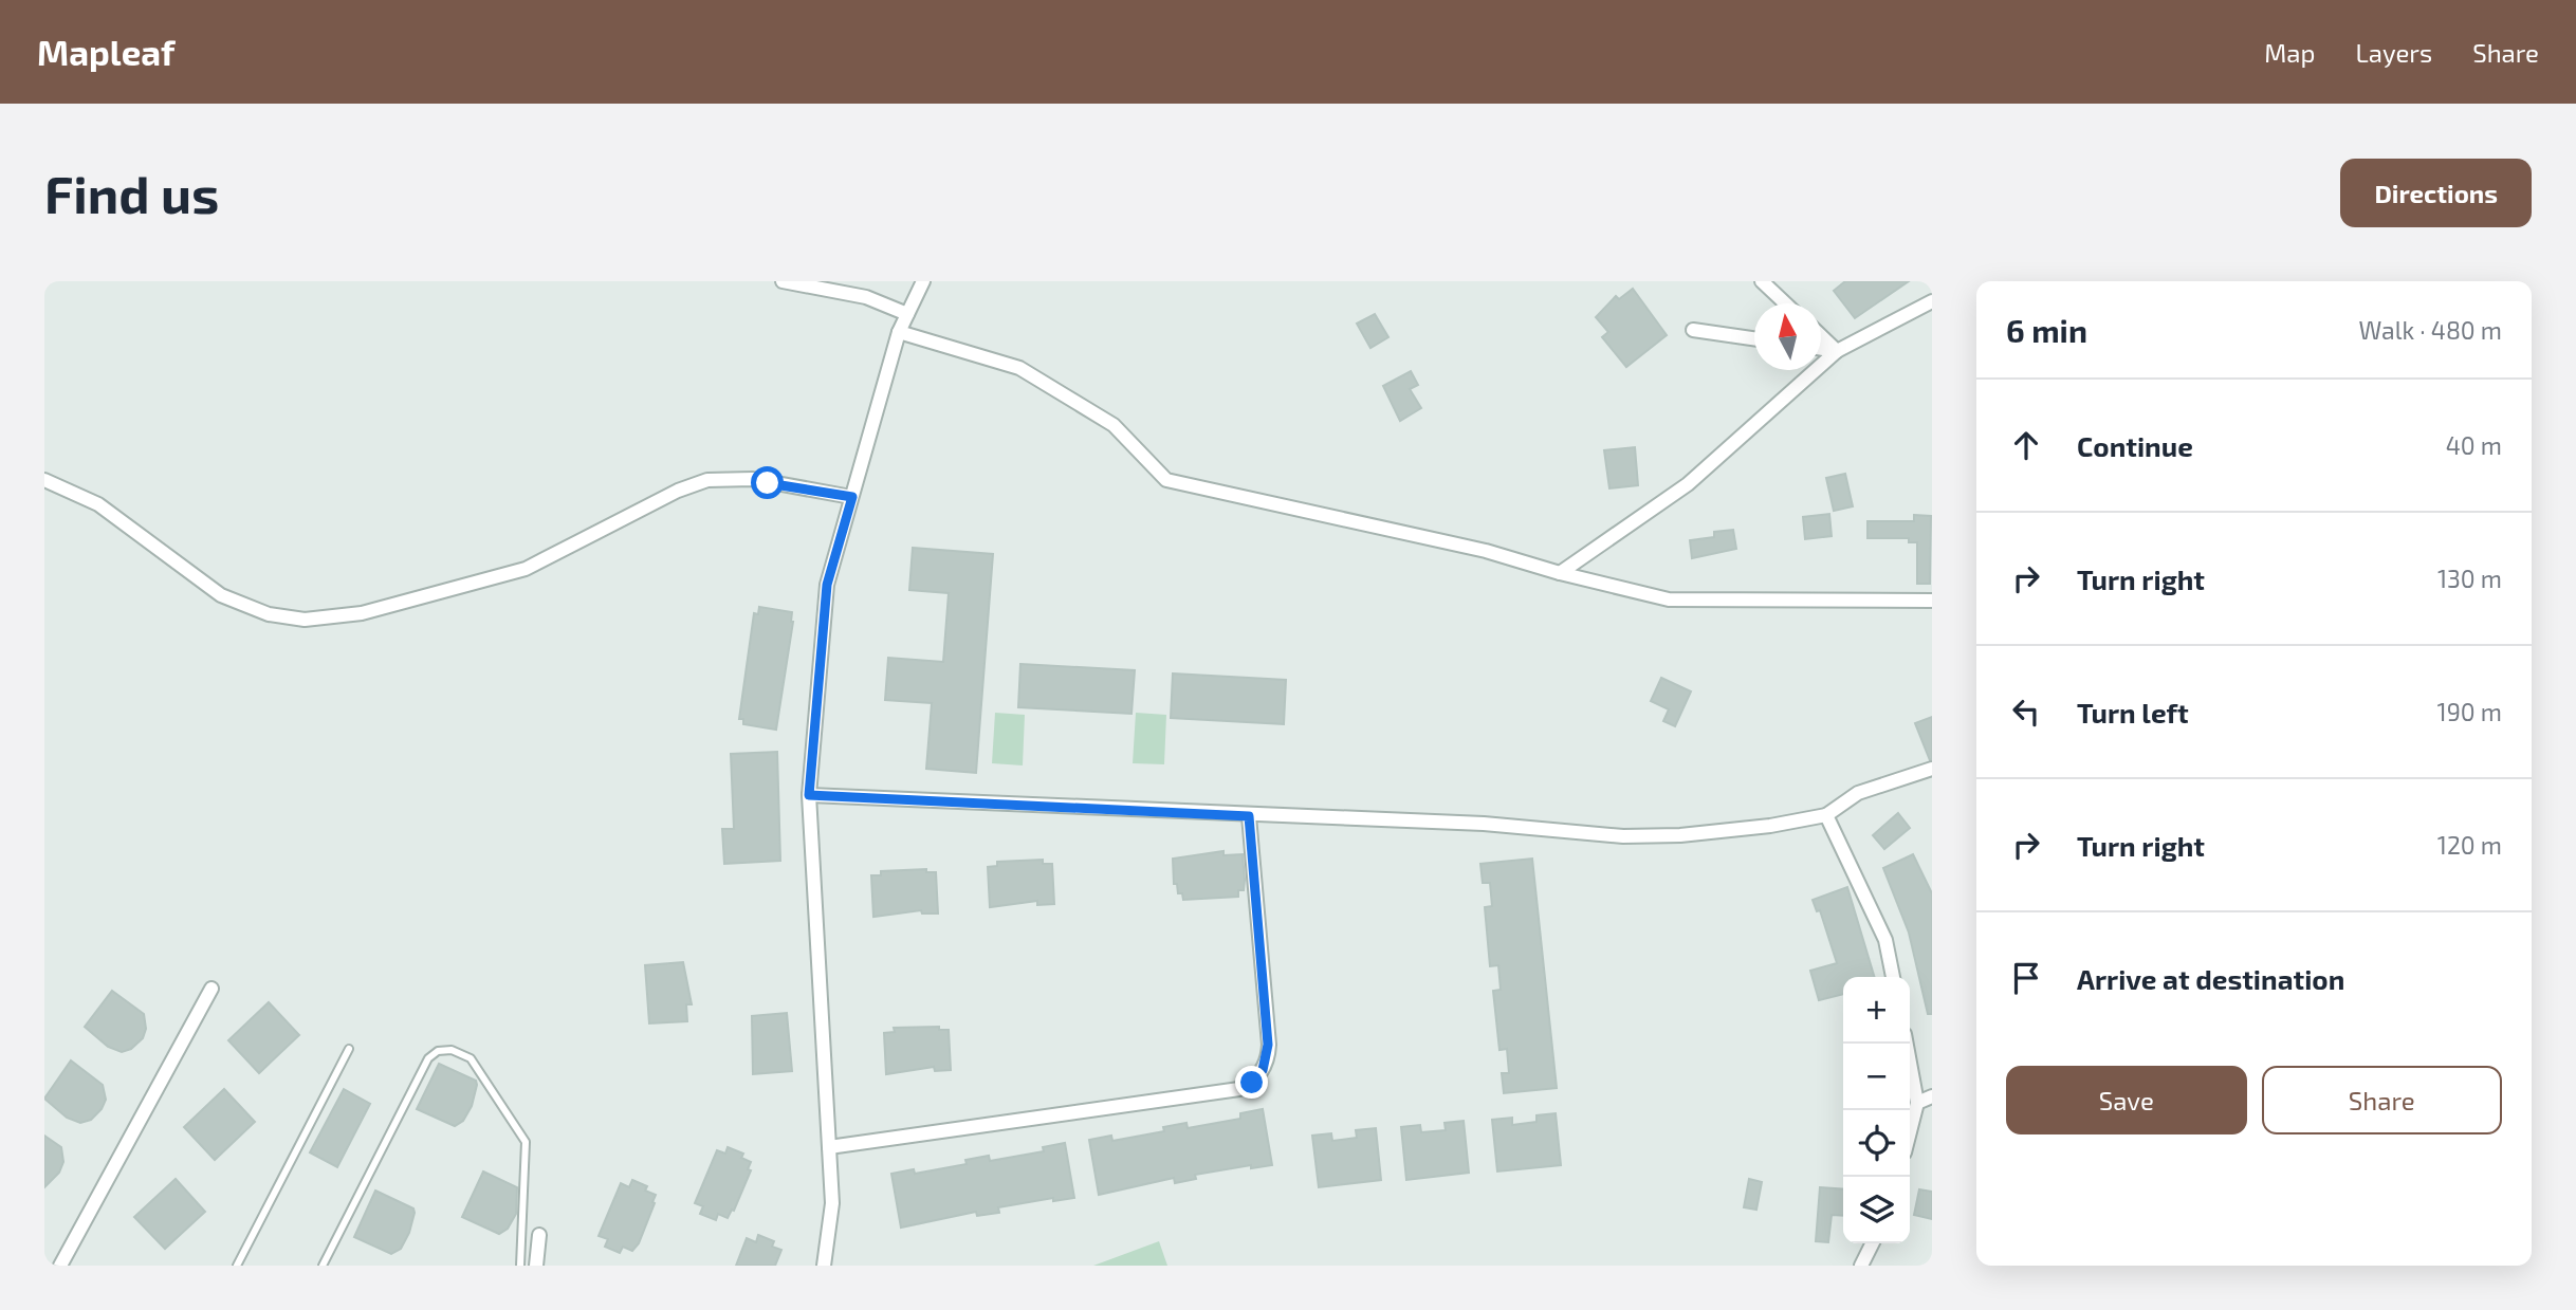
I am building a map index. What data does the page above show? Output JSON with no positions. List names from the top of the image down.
{
  "north": "top",
  "page": {
    "header": "Mapleaf",
    "nav": ["Map", "Layers", "Share"],
    "buttons": [
      "Directions",
      ["Save", "Share"]
    ],
    "title": "Find us",
    "heading": ["6 min", "Walk · 480 m"],
    "list": [
      ["Continue", "40 m"],
      ["Turn right", "130 m"],
      ["Turn left", "190 m"],
      ["Turn right", "120 m"],
      "Arrive at destination"
    ],
    "map_buttons": ["+", "−"]
  }
}
